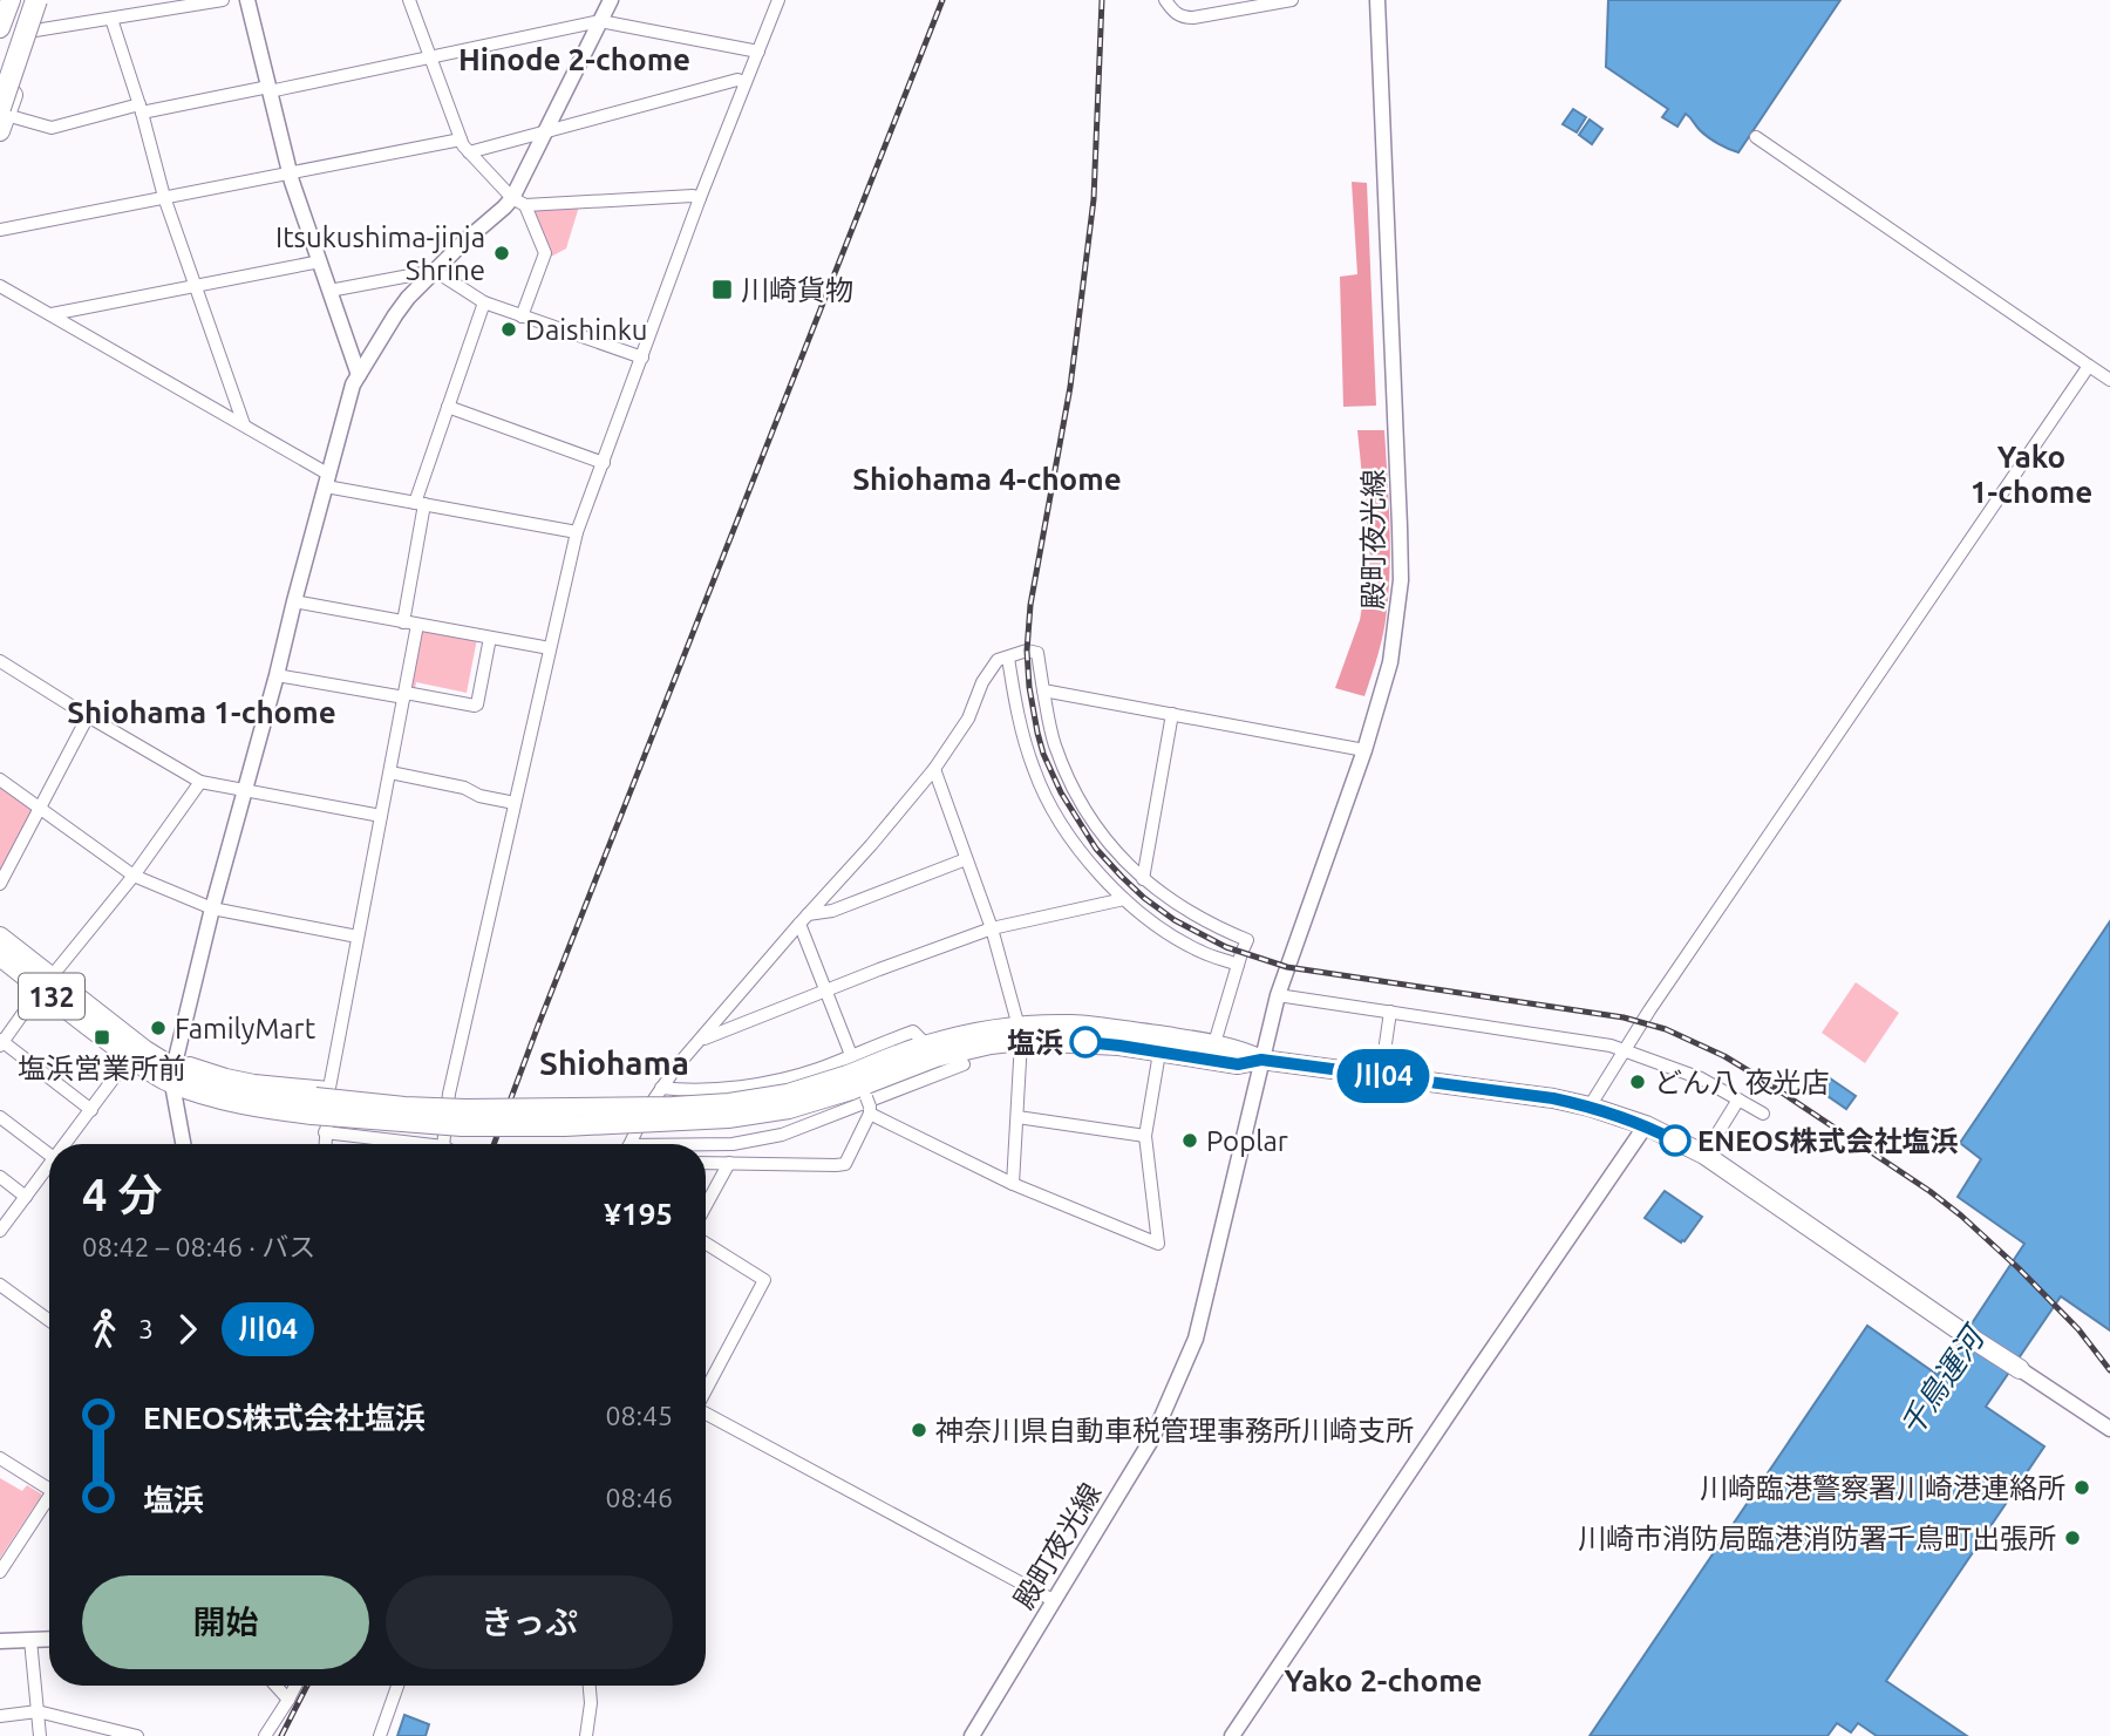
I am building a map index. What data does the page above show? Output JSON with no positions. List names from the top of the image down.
{
  "streets": {
    "main road": ["132"],
    "street": ["殿町夜光線"]
  },
  "crossings": [
    ["殿町夜光線", "132"]
  ],
  "districts": [
    "Hinode 2-chome",
    "Yako 1-chome",
    "Shiohama 4-chome",
    "Shiohama 1-chome",
    "Shiohama",
    "Yako 2-chome"
  ],
  "water": ["千鳥運河"],
  "places": {
    "other": [
      "Itsukushima-jinja Shrine",
      "Daishinku",
      "FamilyMart",
      "塩浜",
      "どん八 夜光店",
      "Poplar",
      "ENEOS株式会社塩浜",
      "神奈川県自動車税管理事務所川崎支所",
      "川崎臨港警察署川崎港連絡所",
      "川崎市消防局臨港消防署千鳥町出張所"
    ],
    "transit": ["川崎貨物", "塩浜営業所前"]
  },
  "lines": ["bus line 川04"],
  "page": {
    "on_map": "川04",
    "heading": ["4 分", "08:42 – 08:46 · バス", "¥195"],
    "legs": ["3", "川04"],
    "list": [
      {
        "name": "ENEOS株式会社塩浜",
        "value": "08:45"
      },
      {
        "name": "塩浜",
        "value": "08:46"
      }
    ],
    "buttons": ["開始", "きっぷ"]
  }
}
